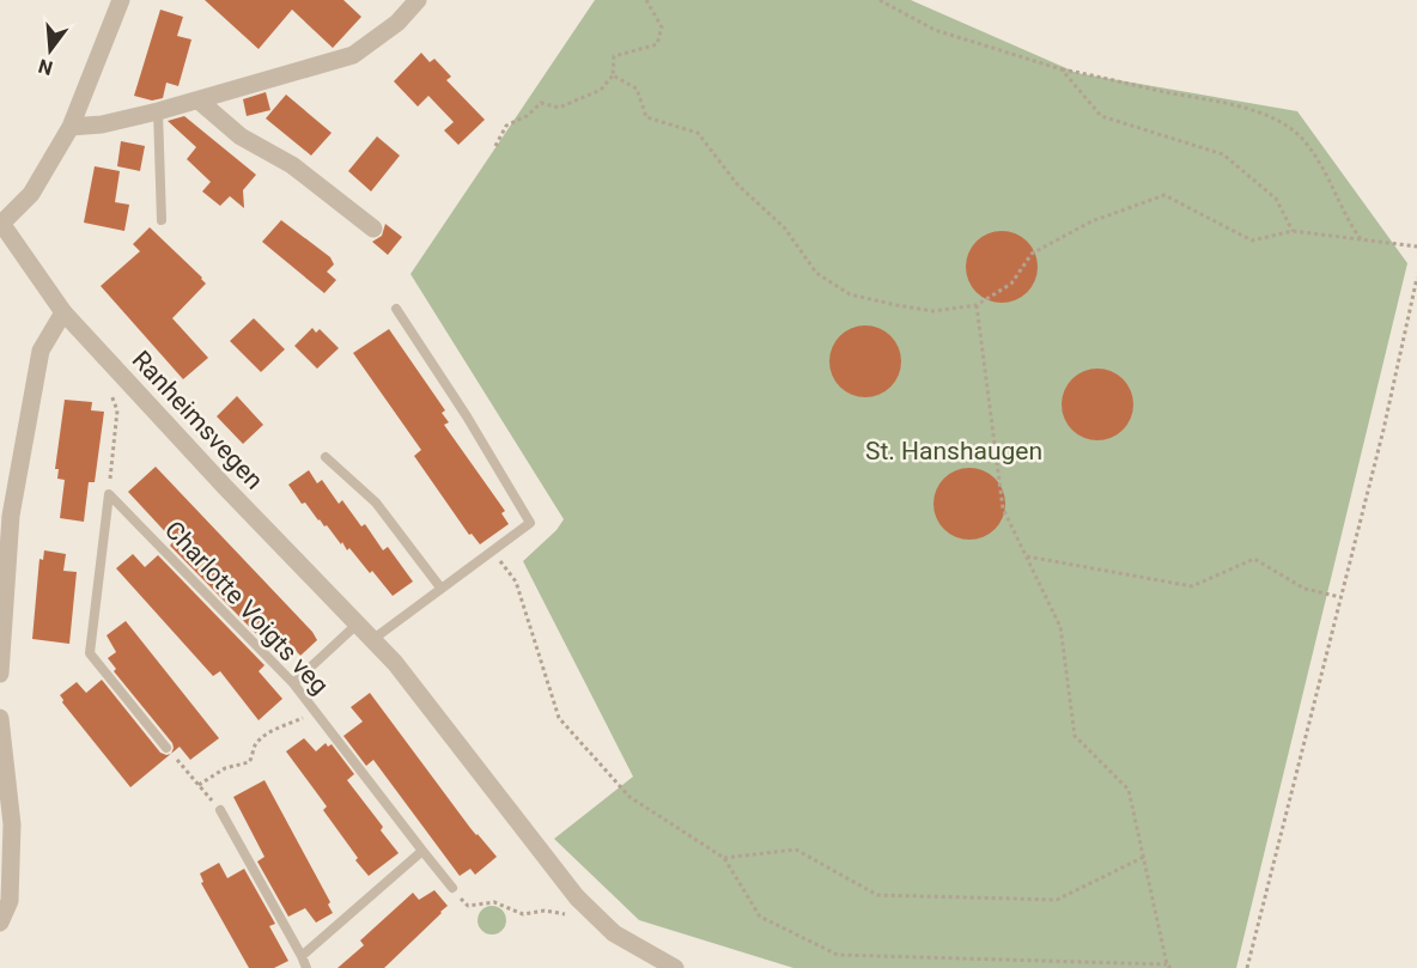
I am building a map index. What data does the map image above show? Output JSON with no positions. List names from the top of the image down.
{
  "streets": {
    "street": ["Ranheimsvegen"],
    "lane": ["Charlotte Voigts veg"]
  },
  "parks": ["St. Hanshaugen"],
  "north": "bottom"
}
